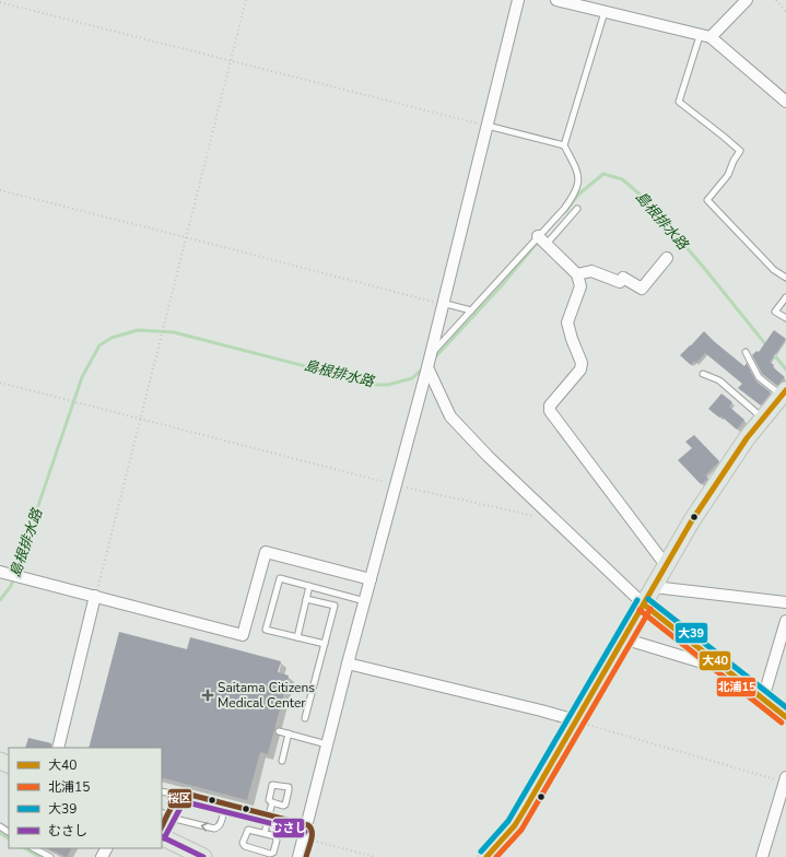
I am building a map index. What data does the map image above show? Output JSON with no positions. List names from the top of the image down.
{
  "water": ["島根排水路"],
  "places": {
    "health": ["Saitama Citizens Medical Center"]
  },
  "lines": [
    "transit line 大40",
    "transit line 大39",
    "transit line 北浦15",
    "transit line 桜区",
    "transit line むさし"
  ],
  "legend": [
    "大40",
    "北浦15",
    "大39",
    "むさし"
  ]
}
